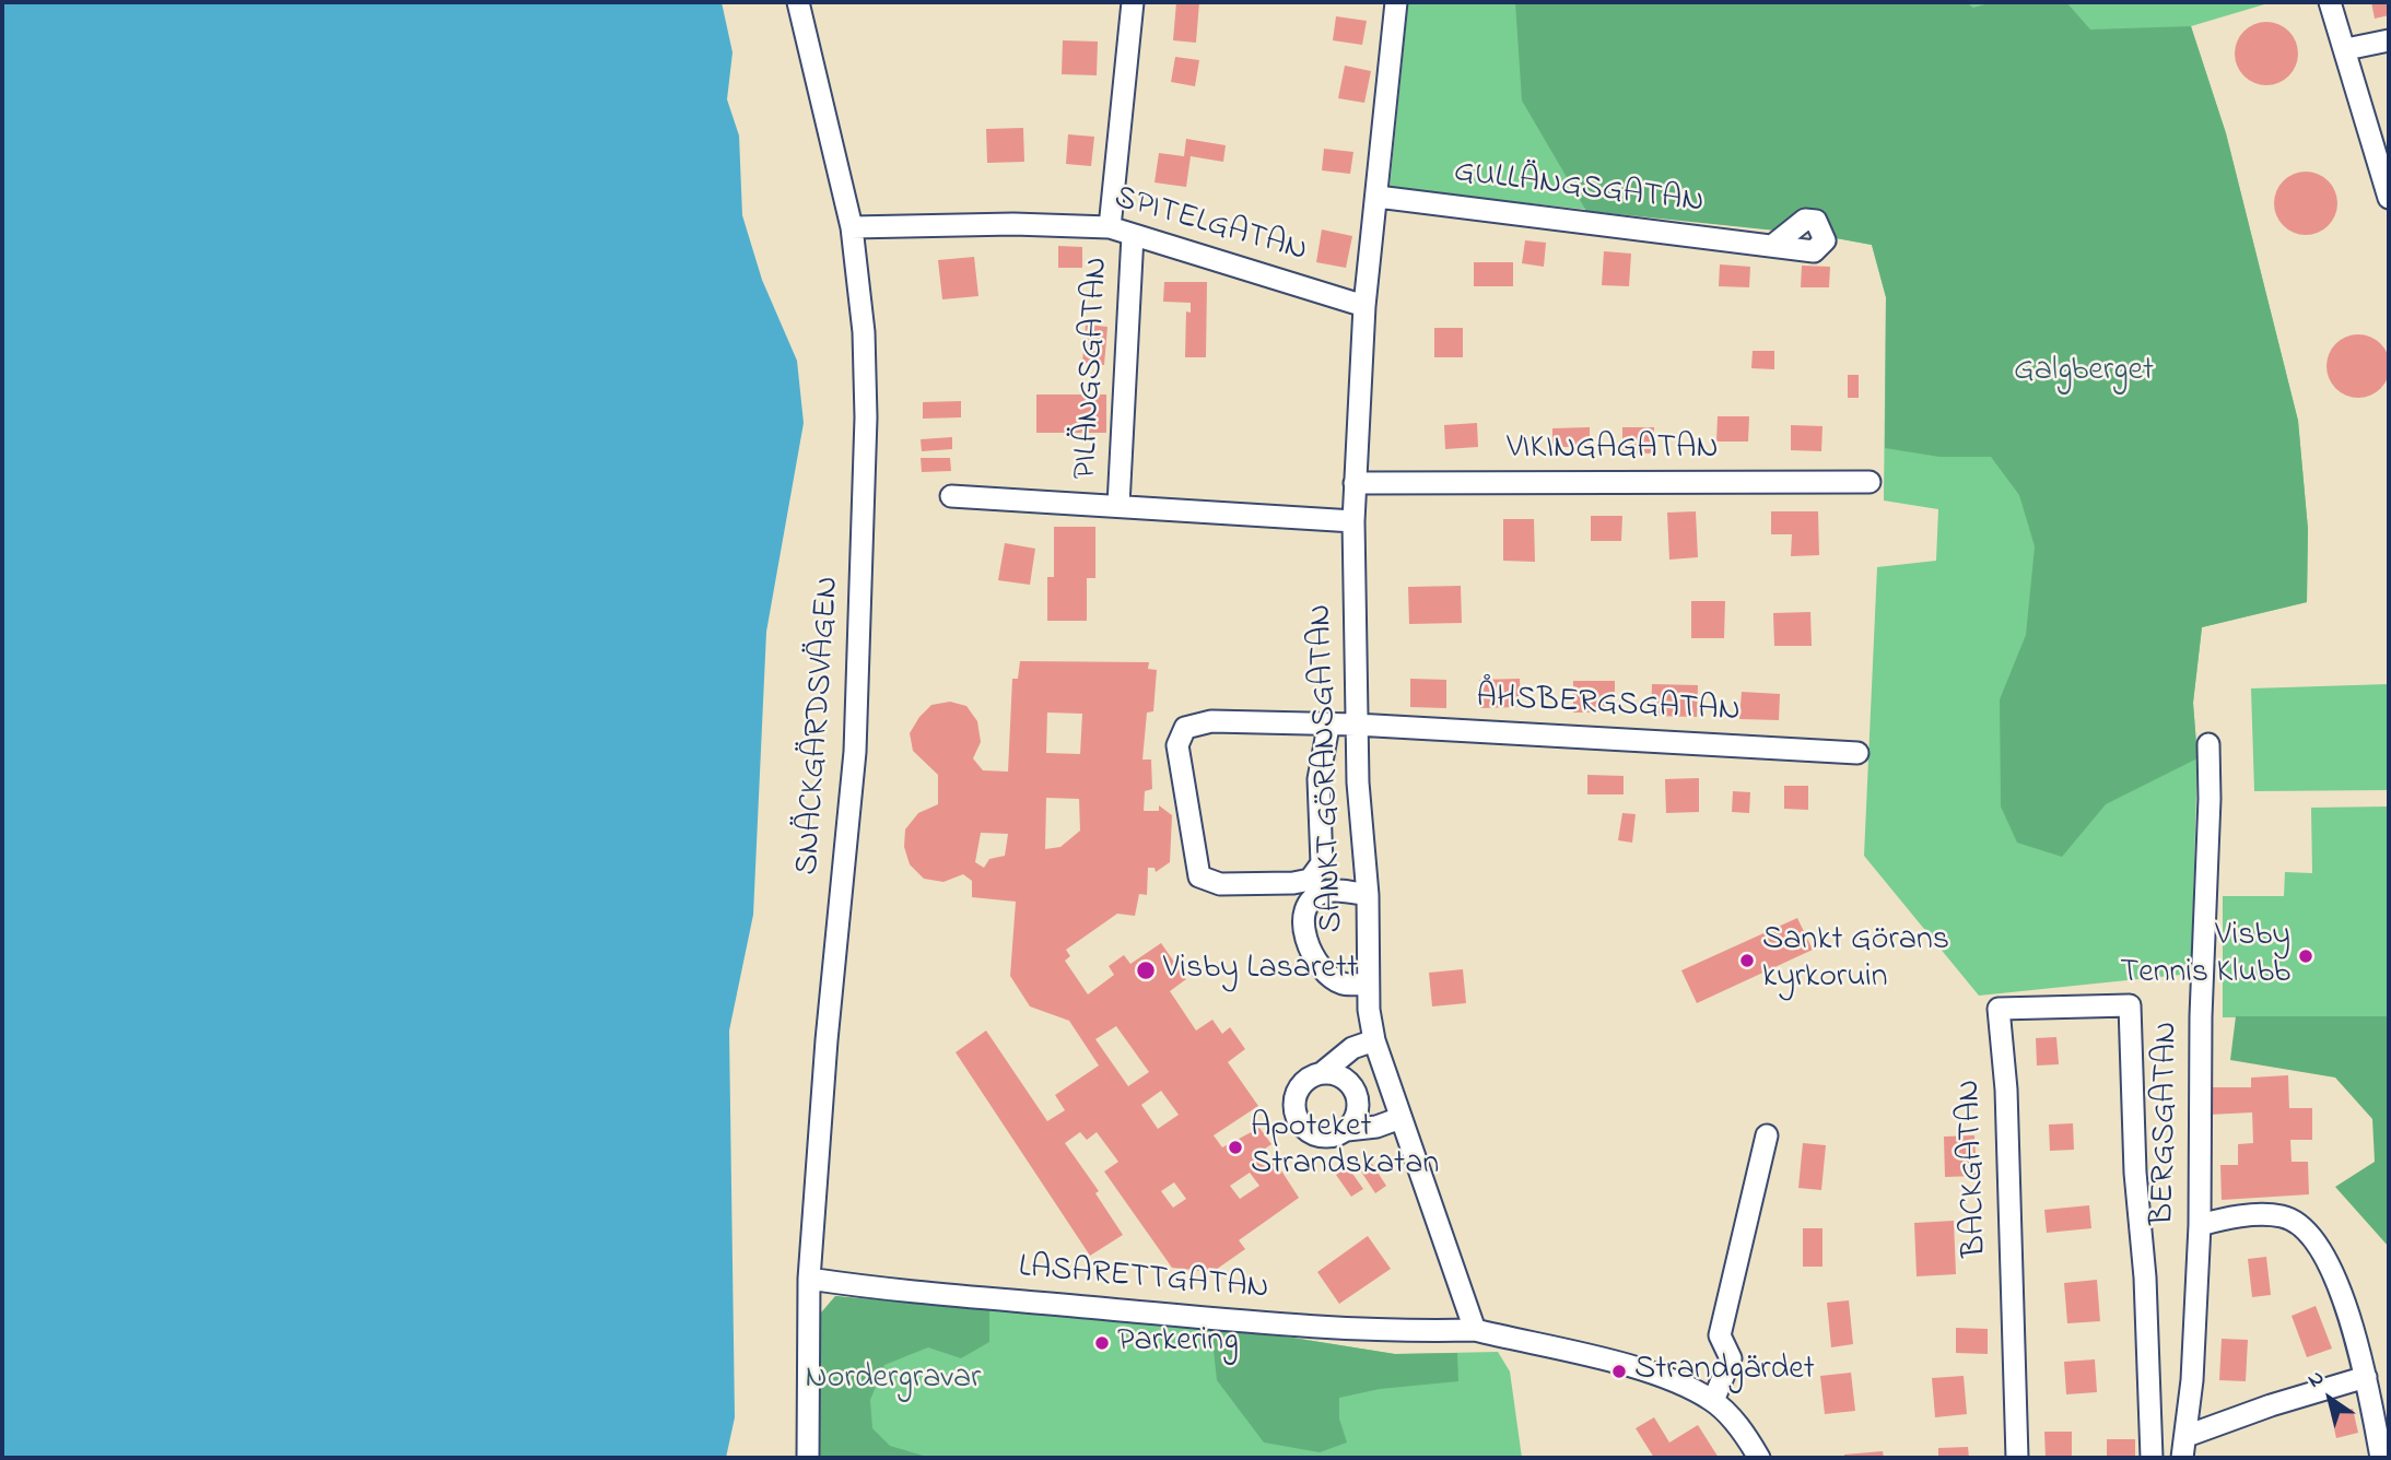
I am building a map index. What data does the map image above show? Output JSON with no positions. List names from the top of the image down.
{
  "streets": {
    "street": [
      "GULLÄNGSGATAN",
      "SPITELGATAN",
      "PILÄNGSGATAN",
      "VIKINGAGATAN",
      "ÅHSBERGSGATAN",
      "SNÄCKGÄRDSVÄGEN",
      "SANKT GÖRANSGATAN",
      "BERGSGATAN",
      "BACKGATAN",
      "LASARETTGATAN"
    ]
  },
  "crossings": [
    ["GULLÄNGSGATAN", "SANKT GÖRANSGATAN"],
    ["SPITELGATAN", "PILÄNGSGATAN"],
    ["SPITELGATAN", "SNÄCKGÄRDSVÄGEN"],
    ["SPITELGATAN", "SANKT GÖRANSGATAN"],
    ["VIKINGAGATAN", "SANKT GÖRANSGATAN"],
    ["ÅHSBERGSGATAN", "SANKT GÖRANSGATAN"],
    ["SNÄCKGÄRDSVÄGEN", "LASARETTGATAN"],
    ["SANKT GÖRANSGATAN", "LASARETTGATAN"],
    ["BERGSGATAN", "BACKGATAN"]
  ],
  "parks": ["Galgberget", "Nordergravar"],
  "places": [
    "Visby Tennis Klubb",
    "Sankt Görans kyrkoruin",
    "Visby Lasarett",
    "Apoteket Strandskatan",
    "Parkering",
    "Strandgärdet"
  ],
  "north": "top left"
}
